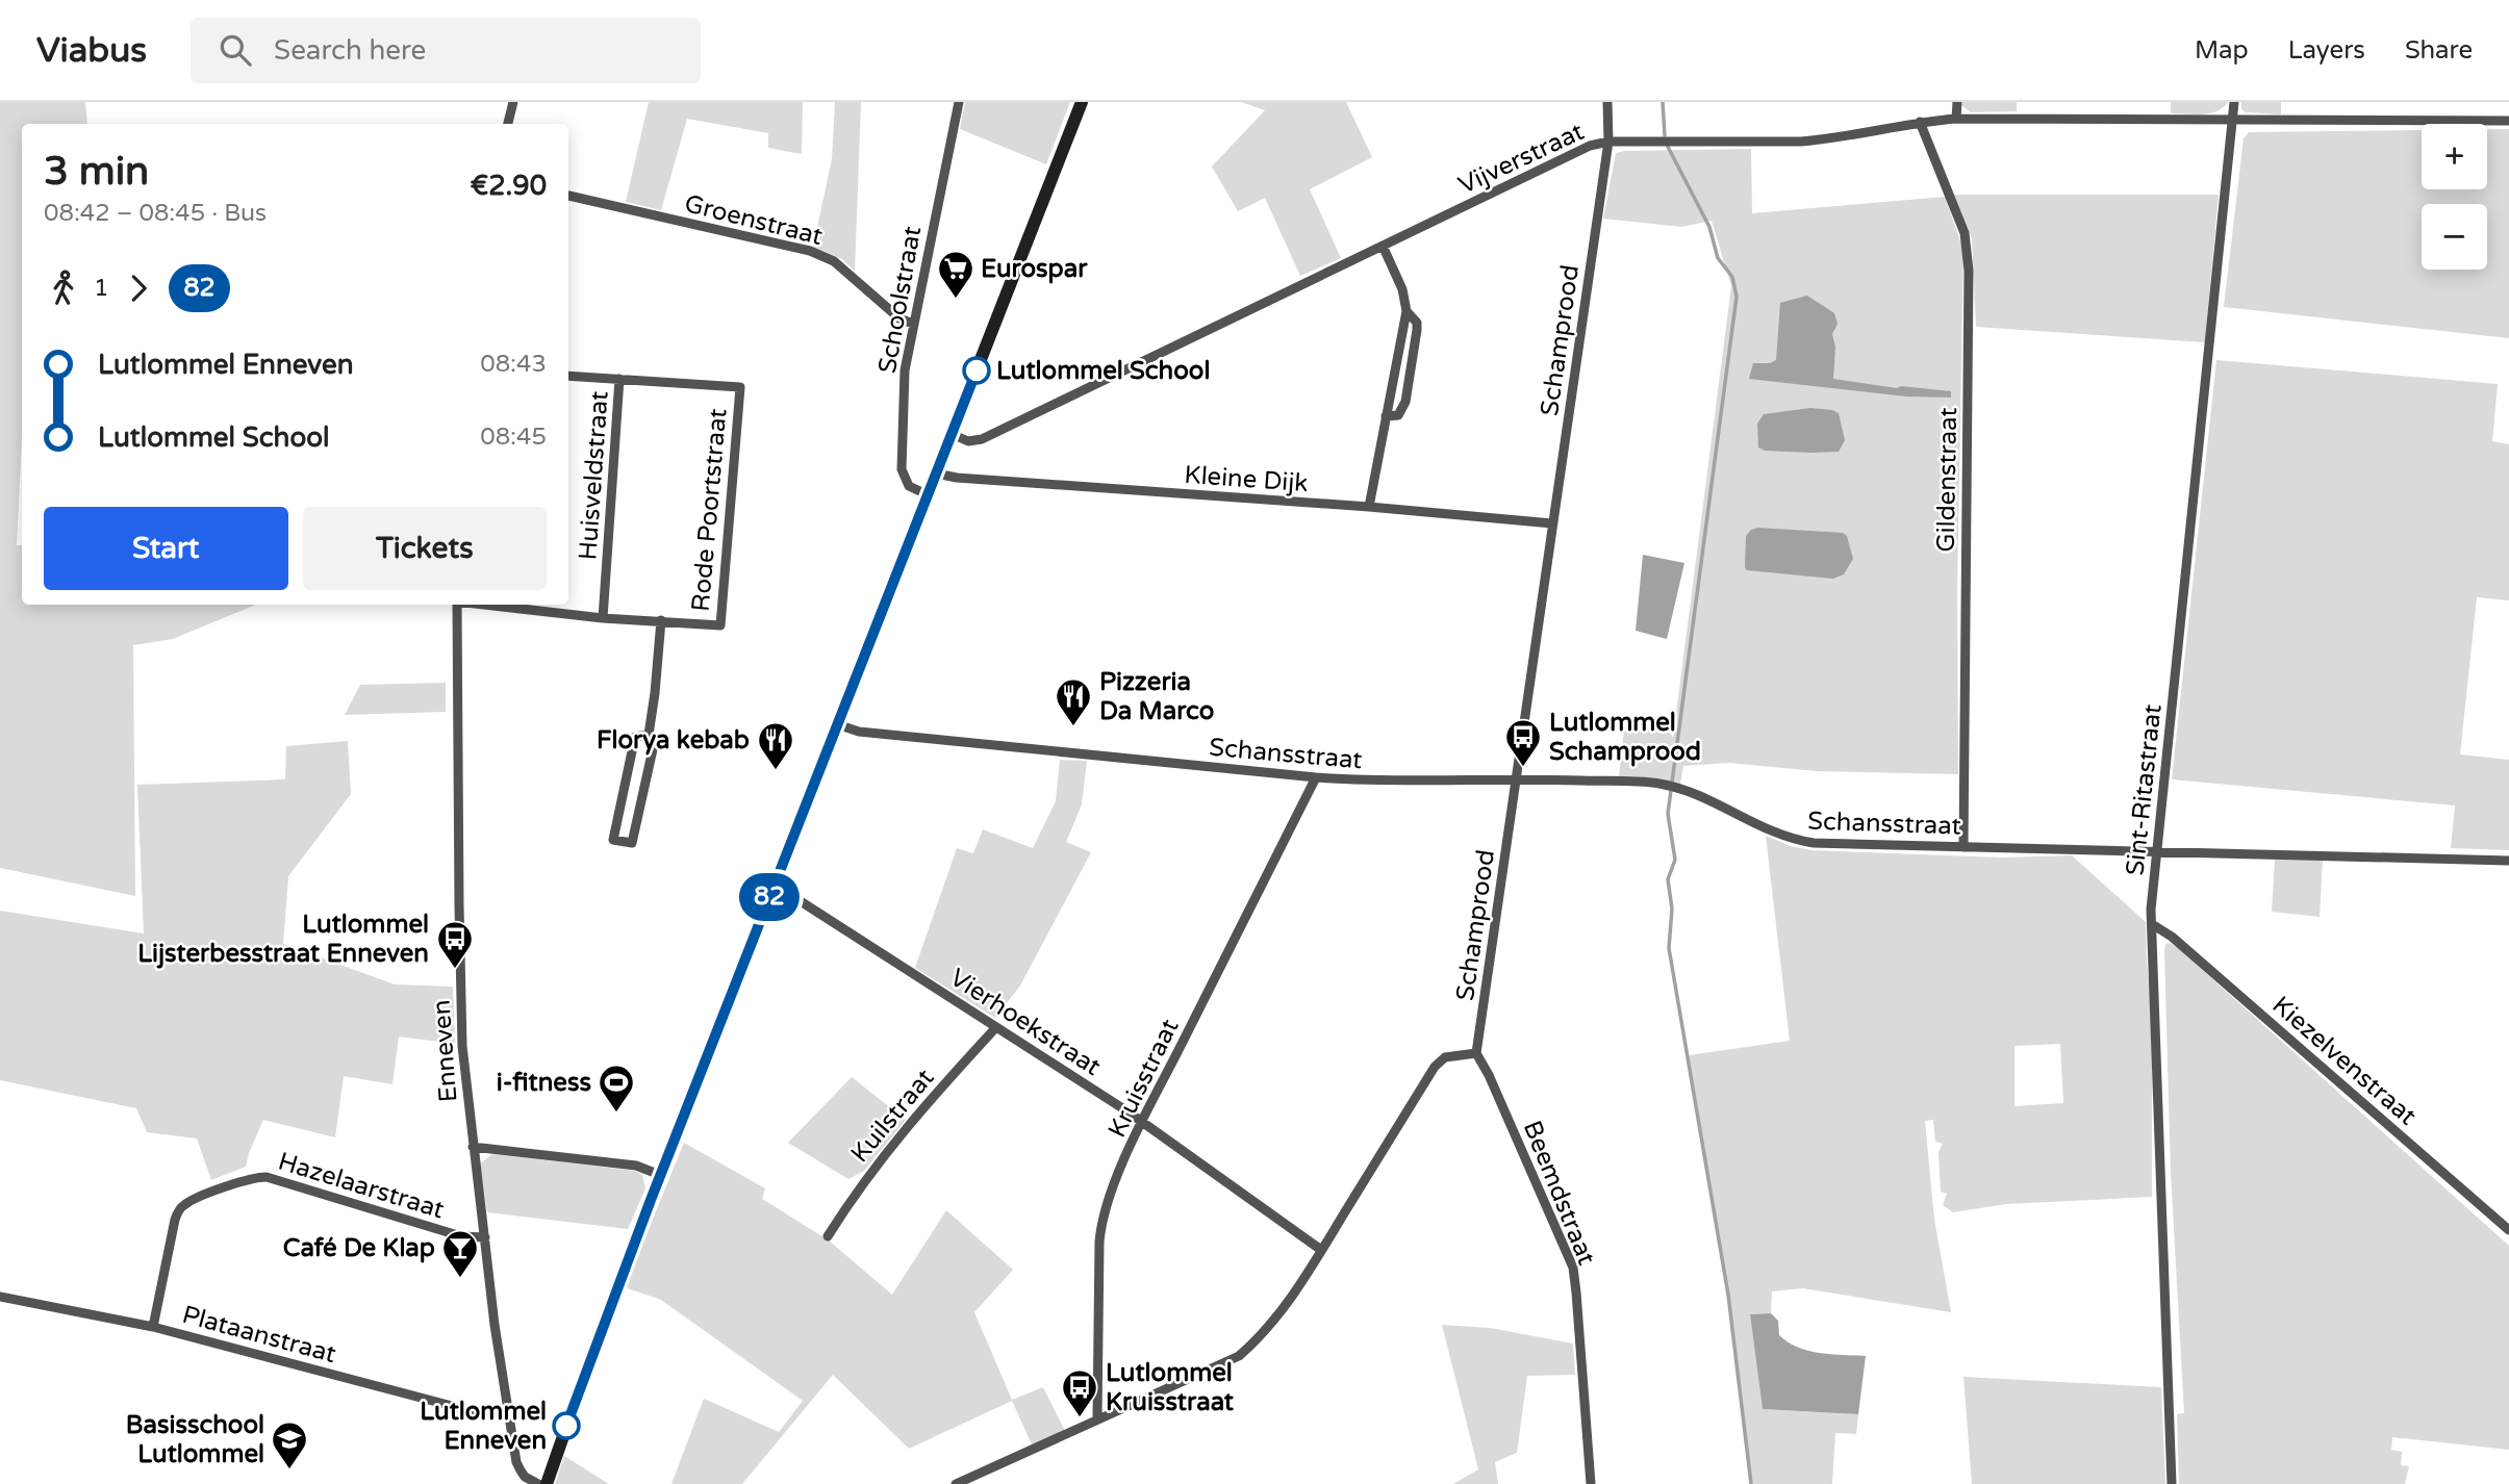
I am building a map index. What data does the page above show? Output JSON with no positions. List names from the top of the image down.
{
  "streets": {
    "street": [
      "Vijverstraat",
      "Groenstraat",
      "Schoolstraat",
      "Schamprood",
      "Huisveldstraat",
      "Kleine Dijk",
      "Gildenstraat",
      "Rode Poortstraat",
      "Schansstraat",
      "Sint-Ritastraat",
      "Vierhoekstraat",
      "Enneven",
      "Kiezelvenstraat",
      "Kruisstraat",
      "Kuilstraat",
      "Hazelaarstraat",
      "Beemdstraat",
      "Plataanstraat"
    ]
  },
  "crossings": [
    ["Vijverstraat", "Schamprood"],
    ["Vijverstraat", "Gildenstraat"],
    ["Vijverstraat", "Sint-Ritastraat"],
    ["Groenstraat", "Schoolstraat"],
    ["Schamprood", "Kleine Dijk"],
    ["Schamprood", "Schansstraat"],
    ["Schamprood", "Beemdstraat"],
    ["Huisveldstraat", "Rode Poortstraat"],
    ["Gildenstraat", "Schansstraat"],
    ["Schansstraat", "Sint-Ritastraat"],
    ["Schansstraat", "Kruisstraat"],
    ["Sint-Ritastraat", "Kiezelvenstraat"],
    ["Vierhoekstraat", "Kruisstraat"],
    ["Vierhoekstraat", "Kuilstraat"],
    ["Enneven", "Hazelaarstraat"],
    ["Enneven", "Plataanstraat"],
    ["Hazelaarstraat", "Plataanstraat"]
  ],
  "places": {
    "supermarket": ["Eurospar"],
    "other": ["Lutlommel School", "Lutlommel Enneven"],
    "restaurant": ["Pizzeria Da Marco", "Florya kebab"],
    "bus stop": ["Lutlommel Schamprood", "Lutlommel Lijsterbesstraat Enneven", "Lutlommel Kruisstraat"],
    "sports": ["i-fitness"],
    "bar": ["Café De Klap"],
    "school or university": ["Basisschool Lutlommel"]
  },
  "lines": ["bus line 82"],
  "page": {
    "header": "Viabus",
    "search": "Search here",
    "nav": ["Map", "Layers", "Share"],
    "on_map": "82",
    "map_buttons": ["+", "−"],
    "heading": ["3 min", "08:42 – 08:45 · Bus", "€2.90"],
    "legs": ["1", "82"],
    "list": [
      {
        "name": "Lutlommel Enneven",
        "value": "08:43"
      },
      {
        "name": "Lutlommel School",
        "value": "08:45"
      }
    ],
    "buttons": ["Start", "Tickets"]
  }
}
